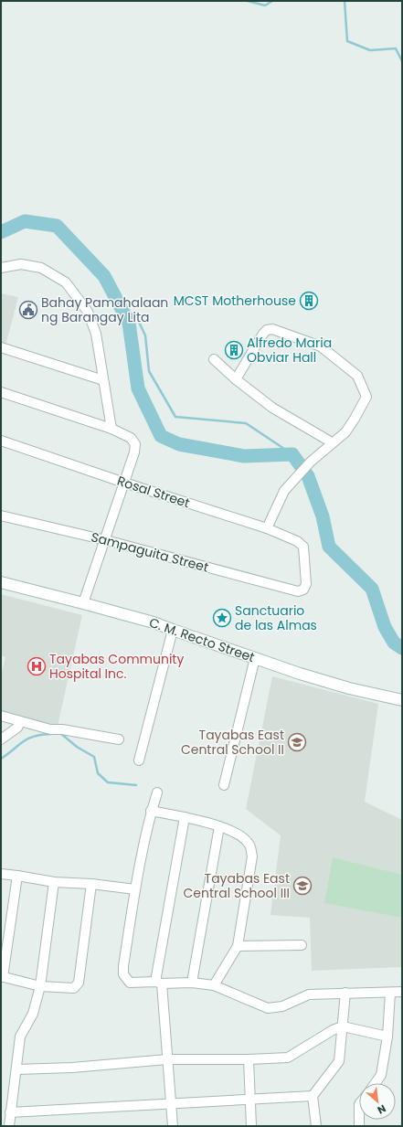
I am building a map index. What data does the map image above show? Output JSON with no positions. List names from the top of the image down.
{
  "streets": {
    "main road": ["C. M. Recto Street"],
    "street": ["Rosal Street", "Sampaguita Street"]
  },
  "crossings": [
    ["Rosal Street", "Sampaguita Street"]
  ],
  "places": {
    "building": ["MCST Motherhouse", "Alfredo Maria Obviar Hall"],
    "public building": ["Bahay Pamahalaan ng Barangay Lita"],
    "place": ["Sanctuario de las Almas"],
    "hospital": ["Tayabas Community Hospital Inc."],
    "school or university": ["Tayabas East Central School II", "Tayabas East Central School III"]
  },
  "north": "bottom right"
}
